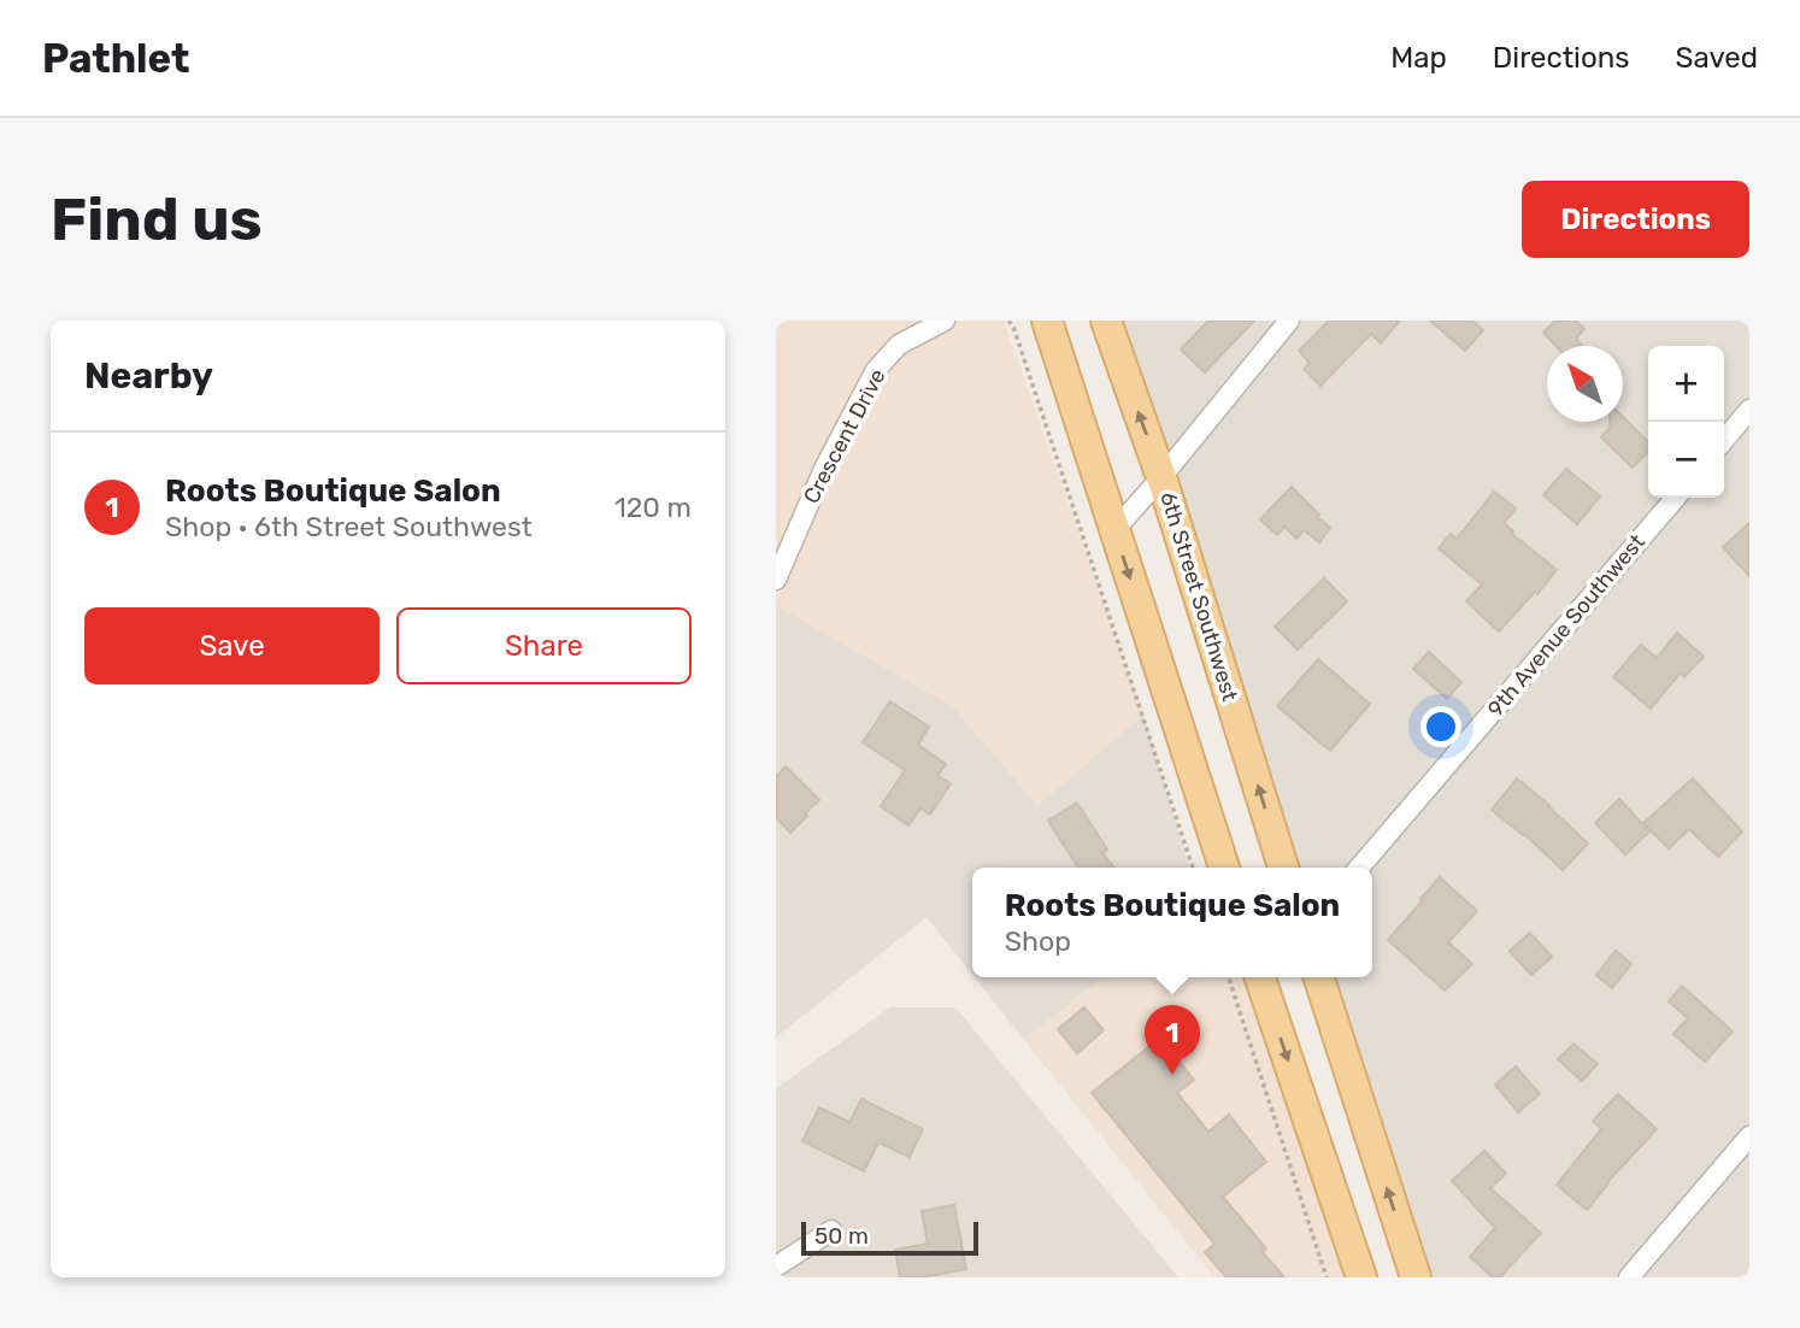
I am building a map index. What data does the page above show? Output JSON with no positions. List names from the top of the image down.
{
  "streets": {
    "main road": ["6th Street Southwest"],
    "street": ["Crescent Drive", "9th Avenue Southwest"]
  },
  "scale_bar": "50 m",
  "north": "top left",
  "page": {
    "header": "Pathlet",
    "nav": ["Map", "Directions", "Saved"],
    "buttons": [
      "Directions",
      ["Save", "Share"]
    ],
    "title": "Find us",
    "heading": "Nearby",
    "map_buttons": ["+", "−"],
    "list": [
      {
        "mark": "1",
        "name": "Roots Boutique Salon",
        "note": "Shop · 6th Street Southwest",
        "value": "120 m"
      }
    ],
    "popup": ["Roots Boutique Salon", "Shop"],
    "pins": "1",
    "scale": "50 m"
  }
}
